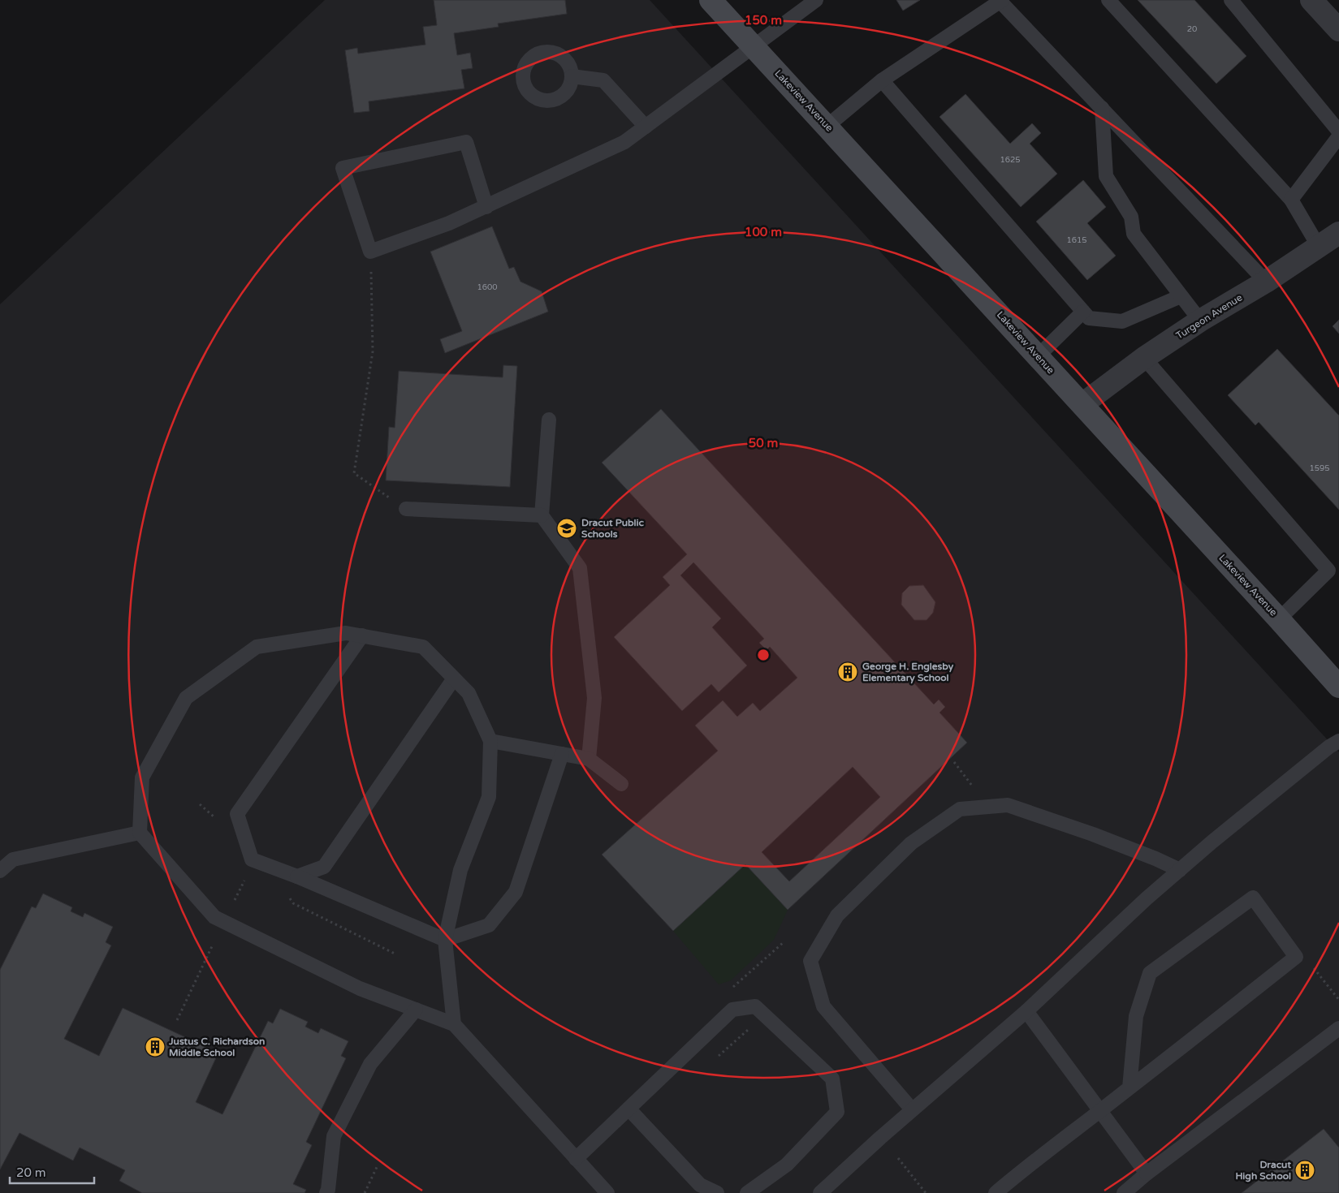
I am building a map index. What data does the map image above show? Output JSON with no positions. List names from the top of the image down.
{
  "streets": {
    "main road": ["Lakeview Avenue"],
    "street": ["Turgeon Avenue"]
  },
  "crossings": [
    ["Lakeview Avenue", "Turgeon Avenue"]
  ],
  "places": {
    "school or university": ["Dracut Public Schools"],
    "building": ["George H. Englesby Elementary School", "Justus C. Richardson Middle School", "Dracut High School"]
  },
  "house_numbers": [
    "20",
    "1625",
    "1615",
    "1600",
    "1595"
  ],
  "scale_bar": "20 m",
  "rings": ["150 m", "100 m", "50 m"]
}
